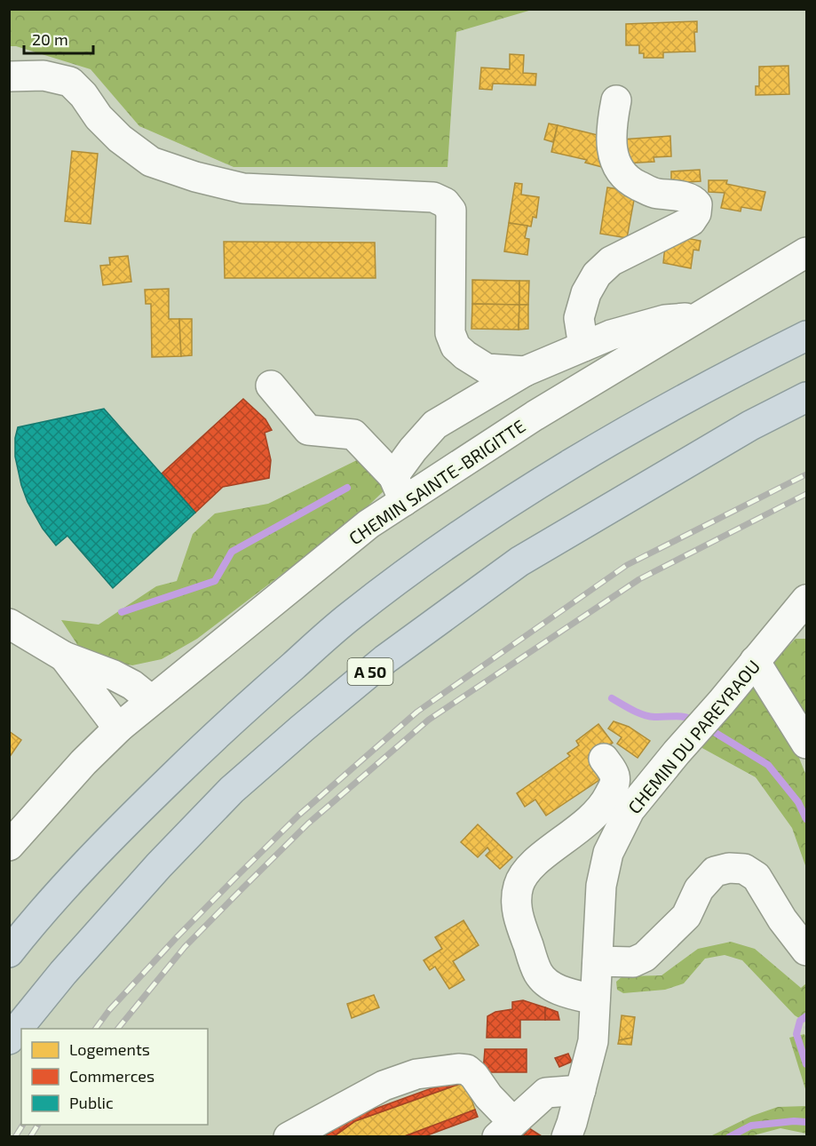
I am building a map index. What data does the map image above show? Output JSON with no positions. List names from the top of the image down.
{
  "streets": {
    "highway": ["A 50"],
    "street": ["CHEMIN SAINTE-BRIGITTE", "CHEMIN DU PAREYRAOU"]
  },
  "legend": ["Logements", "Commerces", "Public"],
  "scale_bar": "20 m"
}
